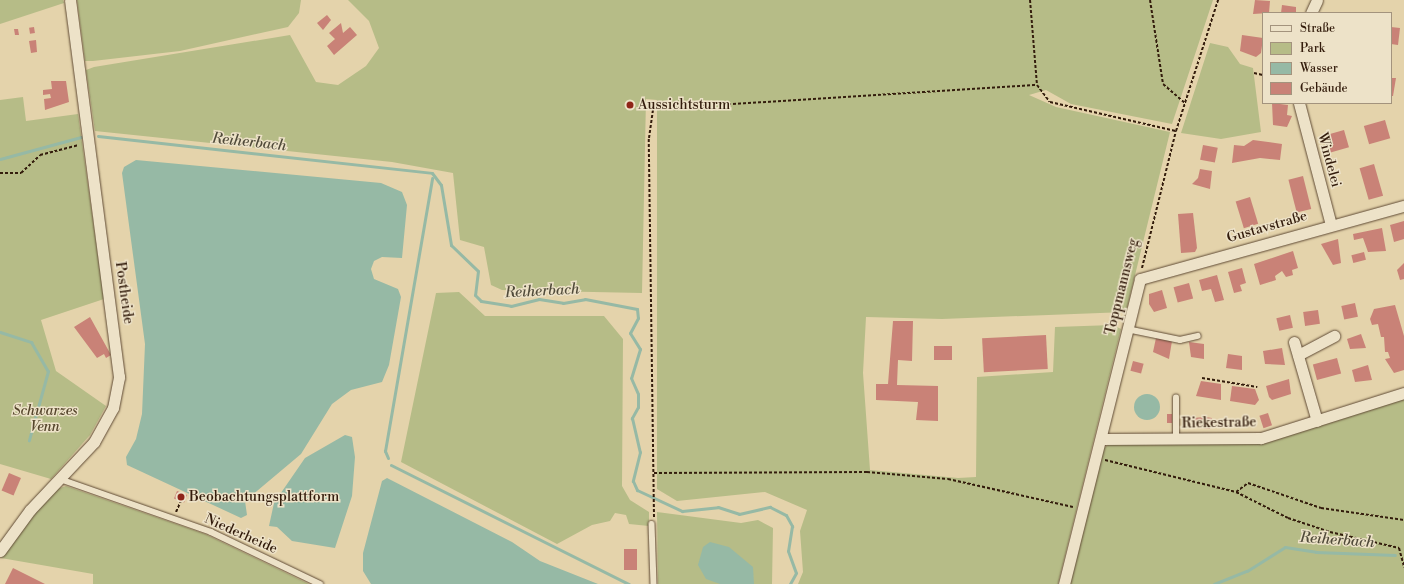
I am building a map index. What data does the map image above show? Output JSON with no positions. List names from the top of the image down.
{
  "streets": {
    "street": [
      "Windelei",
      "Gustavstraße",
      "Toppmannsweg",
      "Postheide",
      "Riekestraße"
    ],
    "lane": ["Niederheide"]
  },
  "crossings": [
    ["Windelei", "Gustavstraße"],
    ["Gustavstraße", "Toppmannsweg"],
    ["Toppmannsweg", "Riekestraße"],
    ["Postheide", "Niederheide"]
  ],
  "water": ["Reiherbach"],
  "parks": ["Schwarzes Venn"],
  "places": ["Aussichtsturm", "Beobachtungsplattform"],
  "legend": [
    "Straße",
    "Park",
    "Wasser",
    "Gebäude"
  ]
}
